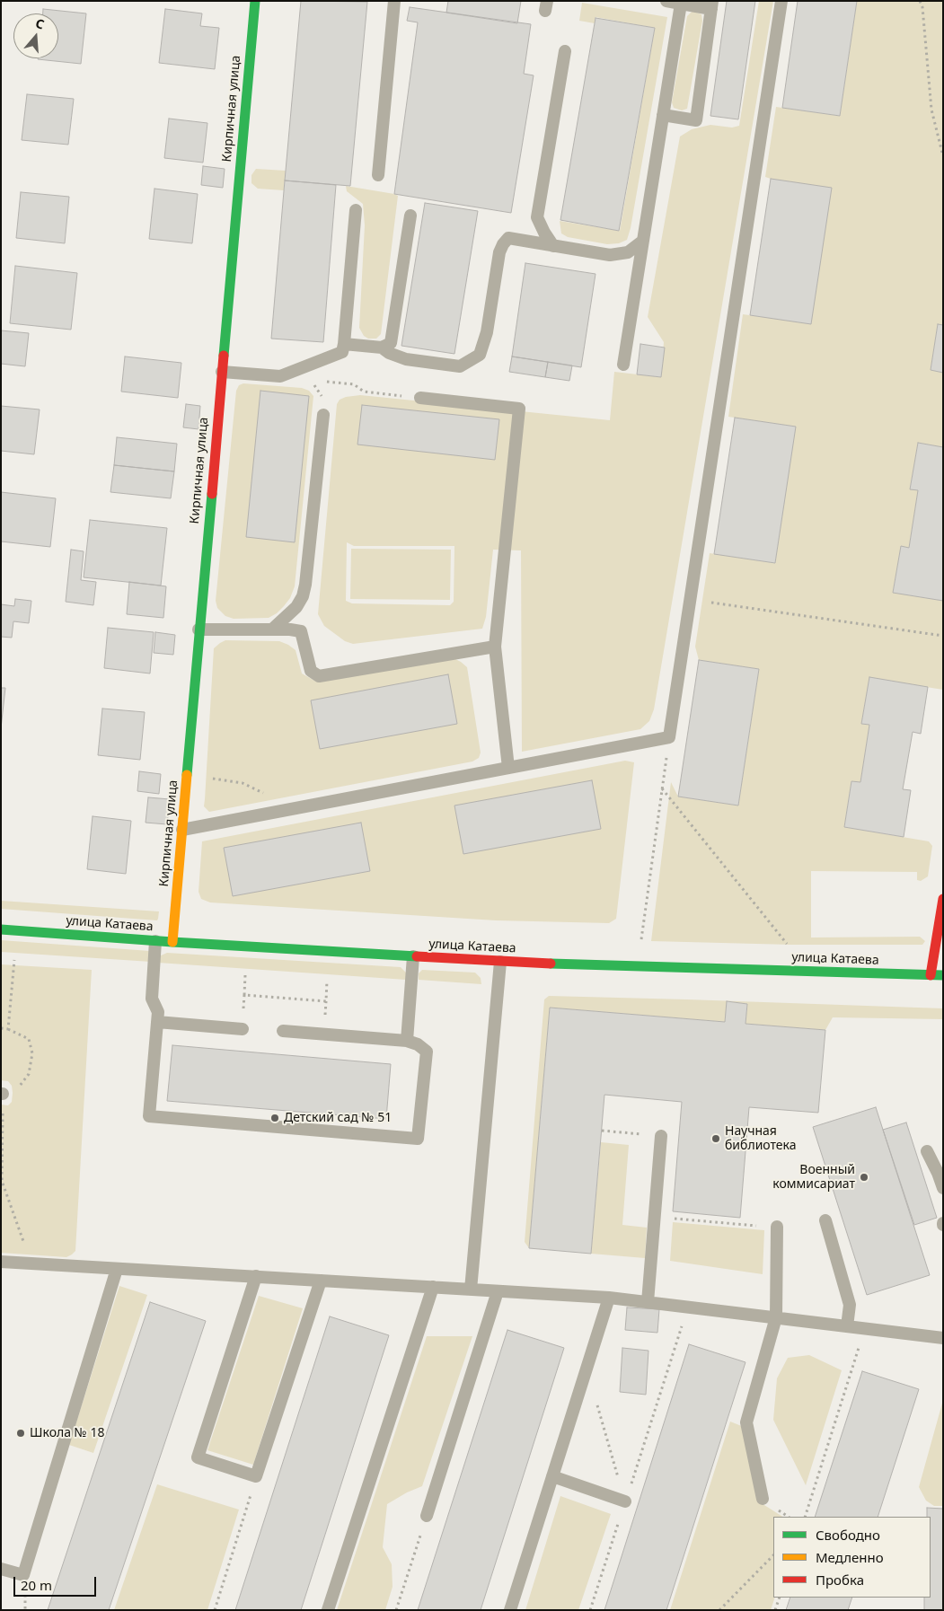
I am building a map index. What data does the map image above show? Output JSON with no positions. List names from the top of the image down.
{
  "streets": {
    "street": ["Кирпичная улица", "улица Катаева"]
  },
  "crossings": [
    ["Кирпичная улица", "улица Катаева"]
  ],
  "places": [
    "Детский сад № 51",
    "Научная библиотека",
    "Военный коммисариат",
    "Школа № 18"
  ],
  "legend": ["Свободно", "Медленно", "Пробка"],
  "scale_bar": "20 m",
  "north": "top"
}
